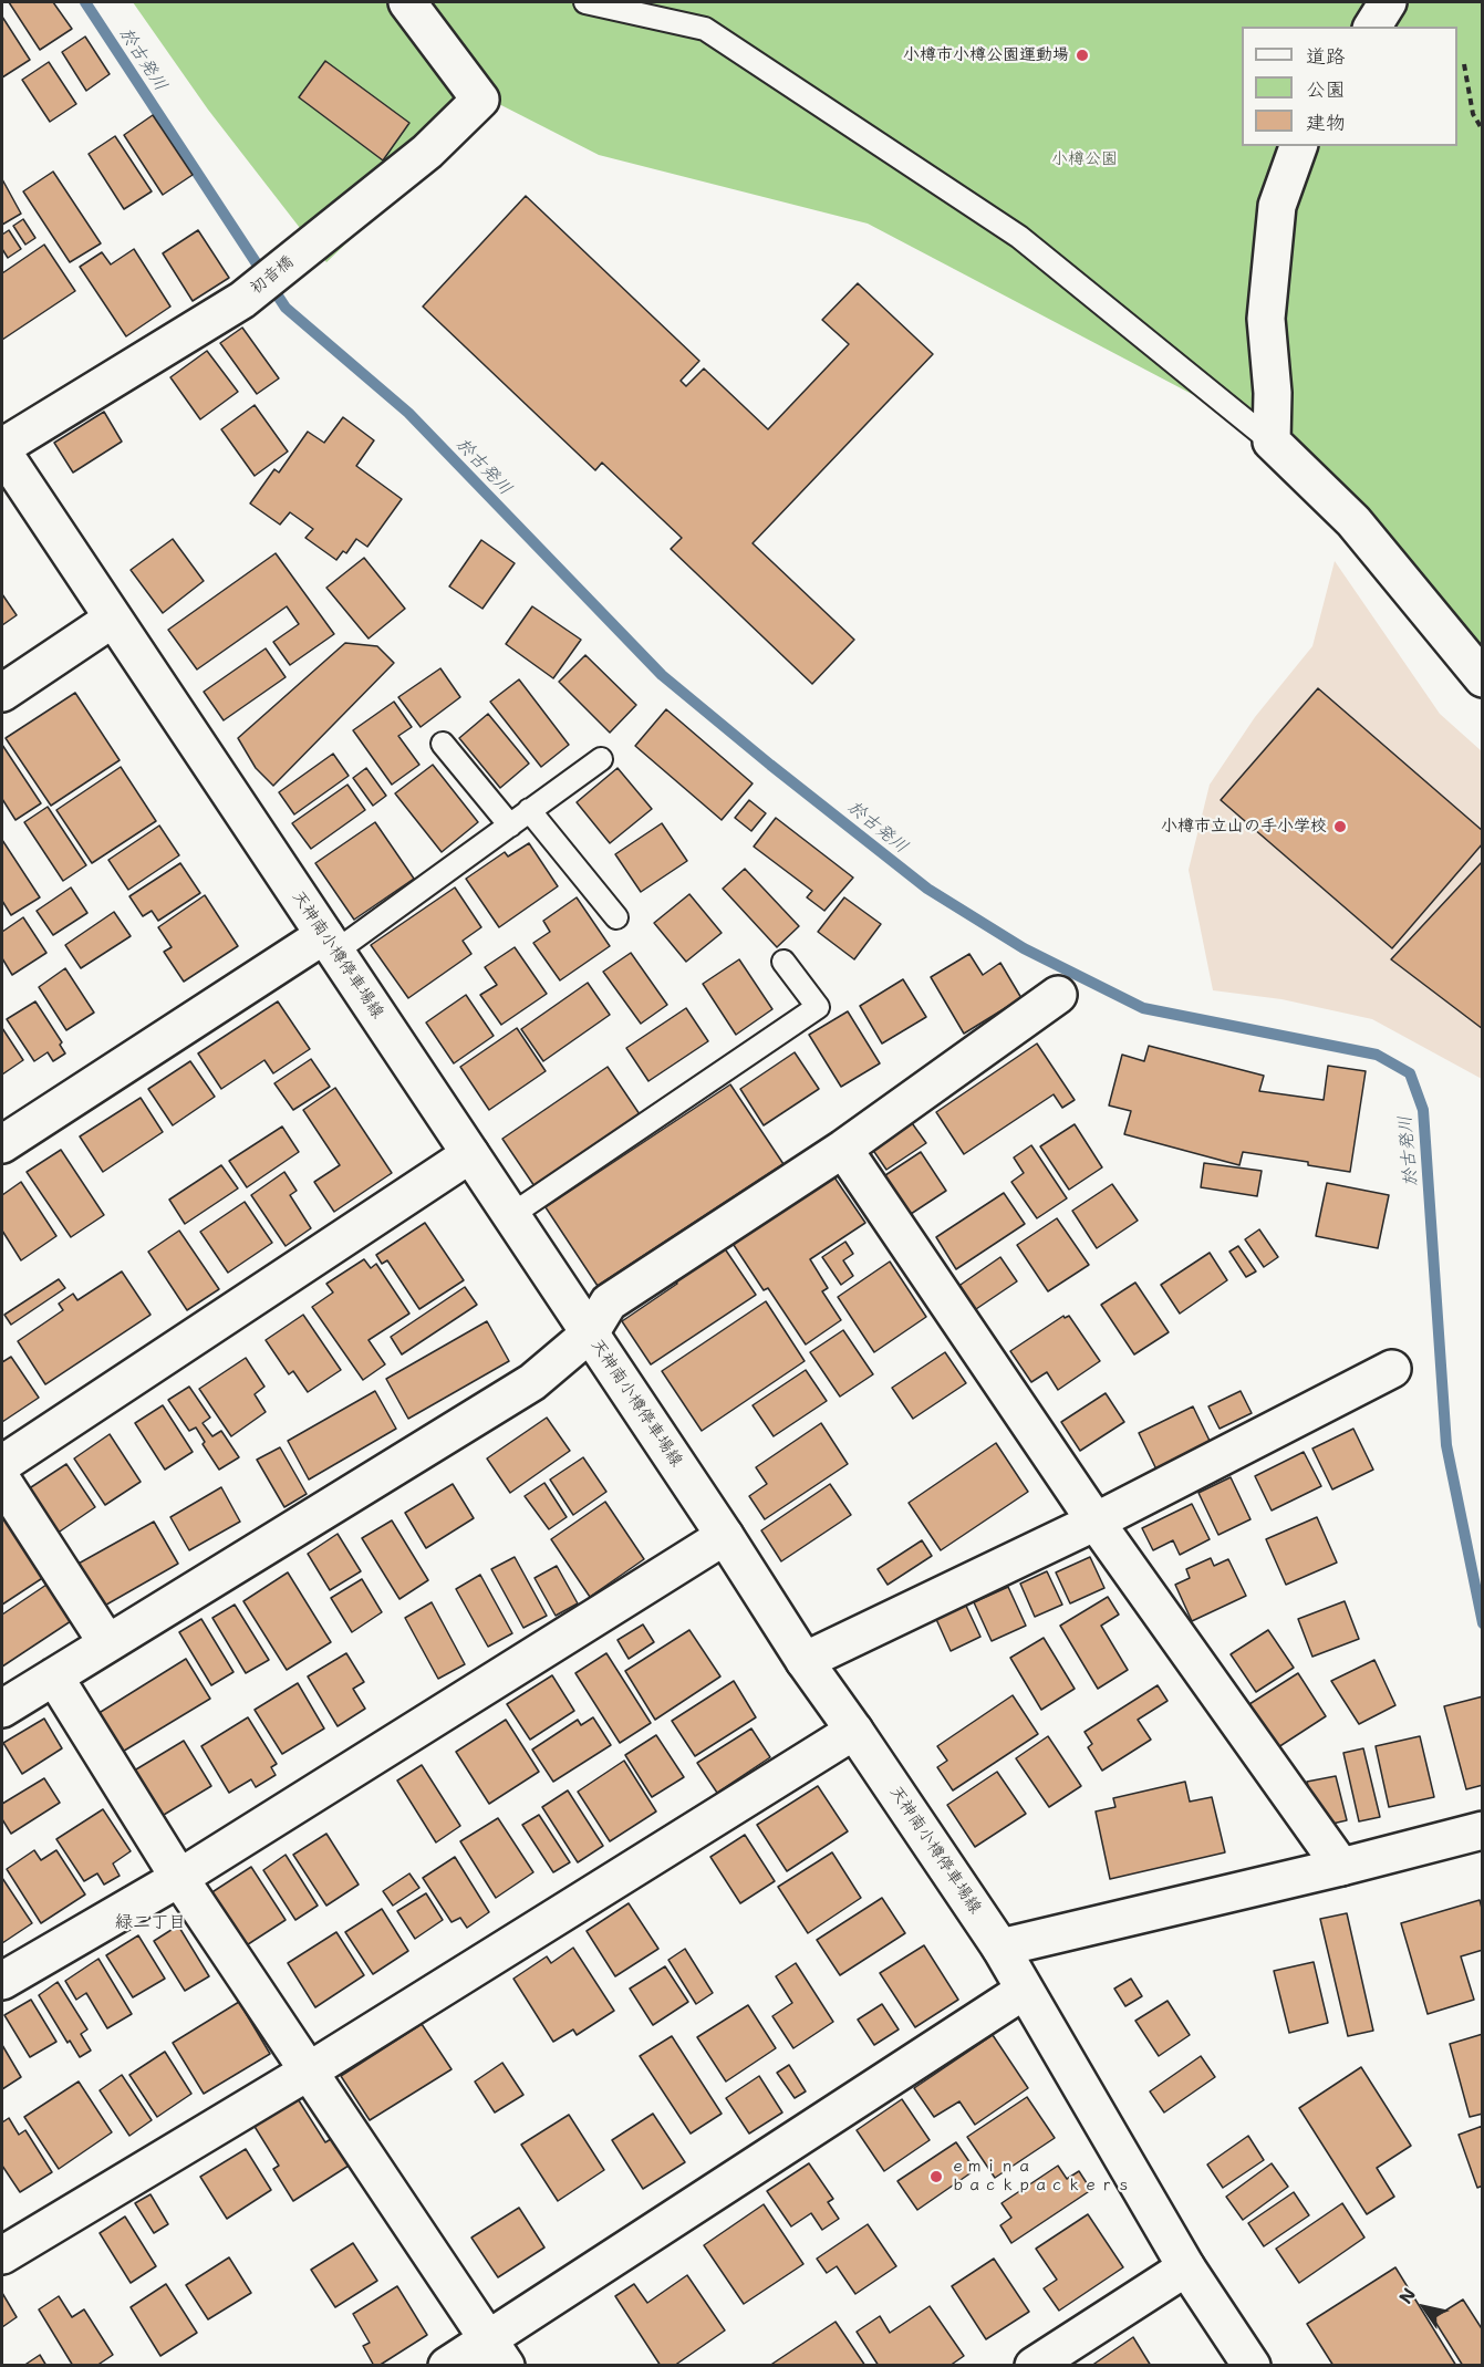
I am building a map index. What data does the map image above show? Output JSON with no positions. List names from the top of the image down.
{
  "streets": {
    "street": ["初音橋", "天神南小樽停車場線"]
  },
  "crossings": [
    ["初音橋", "天神南小樽停車場線"]
  ],
  "districts": ["緑二丁目"],
  "water": ["於古発川"],
  "parks": ["小樽公園"],
  "places": ["小樽市小樽公園運動場", "小樽市立山の手小学校", "ｅｍｉｎａ ｂａｃｋｐａｃｋｅｒｓ"],
  "legend": ["道路", "公園", "建物"],
  "north": "top left"
}
